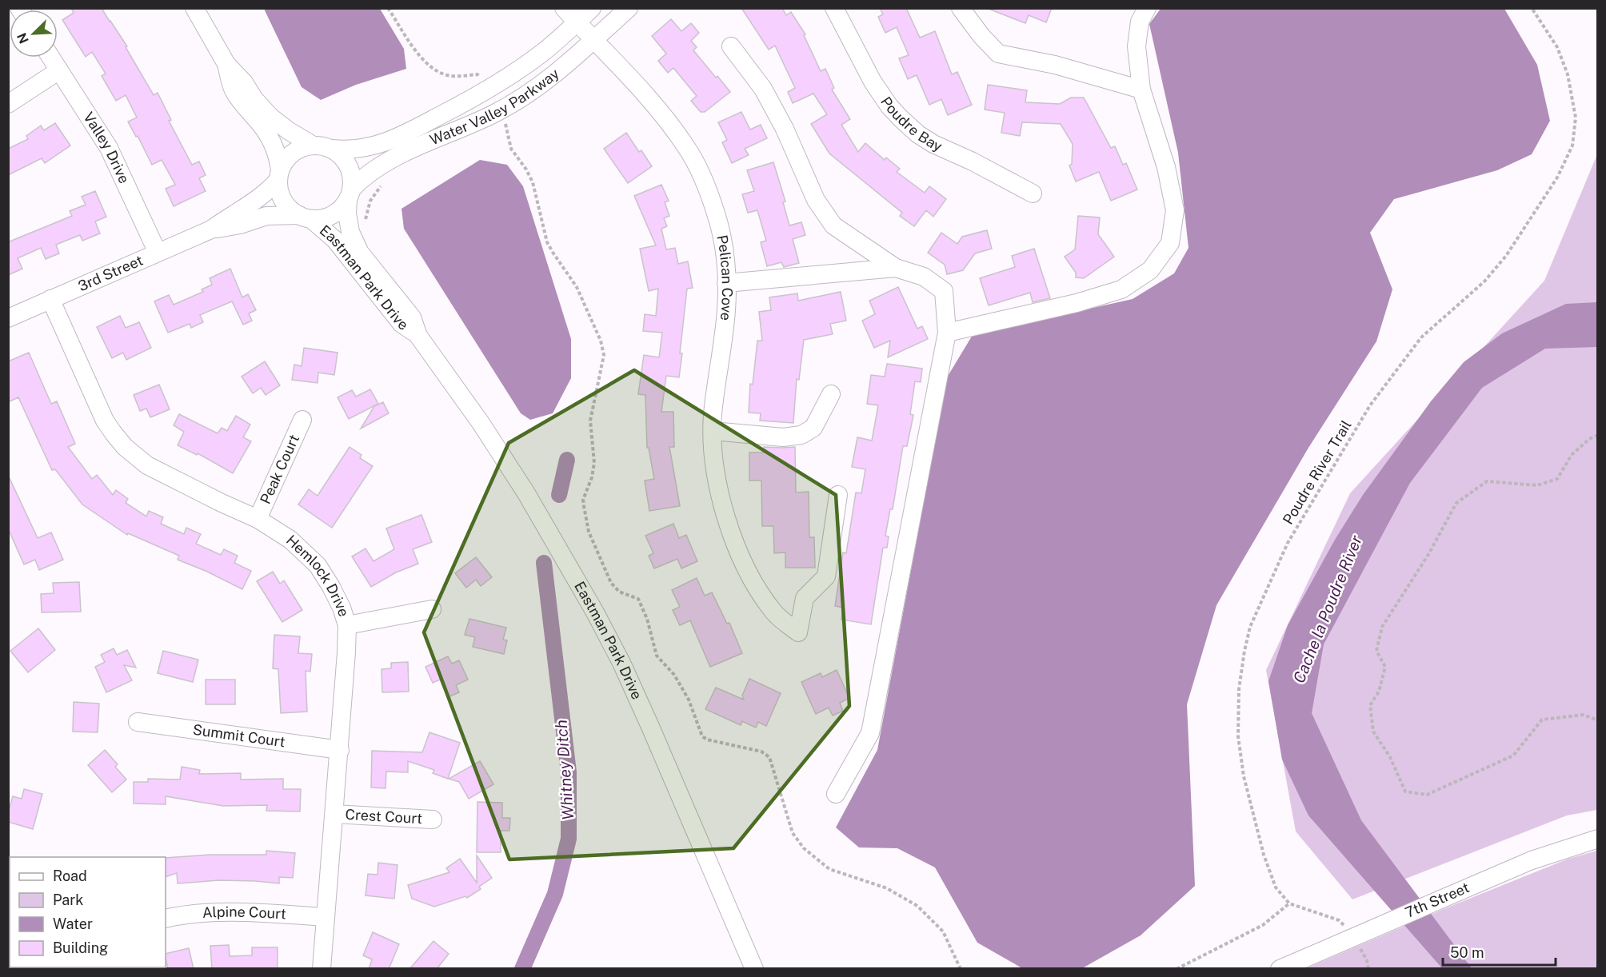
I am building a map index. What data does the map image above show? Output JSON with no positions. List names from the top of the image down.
{
  "streets": {
    "street": [
      "Water Valley Parkway",
      "Poudre Bay",
      "Valley Drive",
      "3rd Street",
      "Eastman Park Drive",
      "Pelican Cove",
      "Peak Court",
      "Hemlock Drive",
      "Summit Court",
      "Crest Court",
      "7th Street",
      "Alpine Court"
    ],
    "path": ["Poudre River Trail"]
  },
  "crossings": [
    ["Water Valley Parkway", "3rd Street"],
    ["Water Valley Parkway", "Eastman Park Drive"],
    ["Water Valley Parkway", "Pelican Cove"],
    ["Valley Drive", "3rd Street"],
    ["3rd Street", "Eastman Park Drive"],
    ["3rd Street", "Hemlock Drive"],
    ["Peak Court", "Hemlock Drive"],
    ["Hemlock Drive", "Summit Court"],
    ["Hemlock Drive", "Crest Court"],
    ["Hemlock Drive", "Alpine Court"]
  ],
  "water": ["Cache la Poudre River", "Whitney Ditch"],
  "legend": [
    "Road",
    "Park",
    "Water",
    "Building"
  ],
  "scale_bar": "50 m",
  "north": "bottom left"
}
